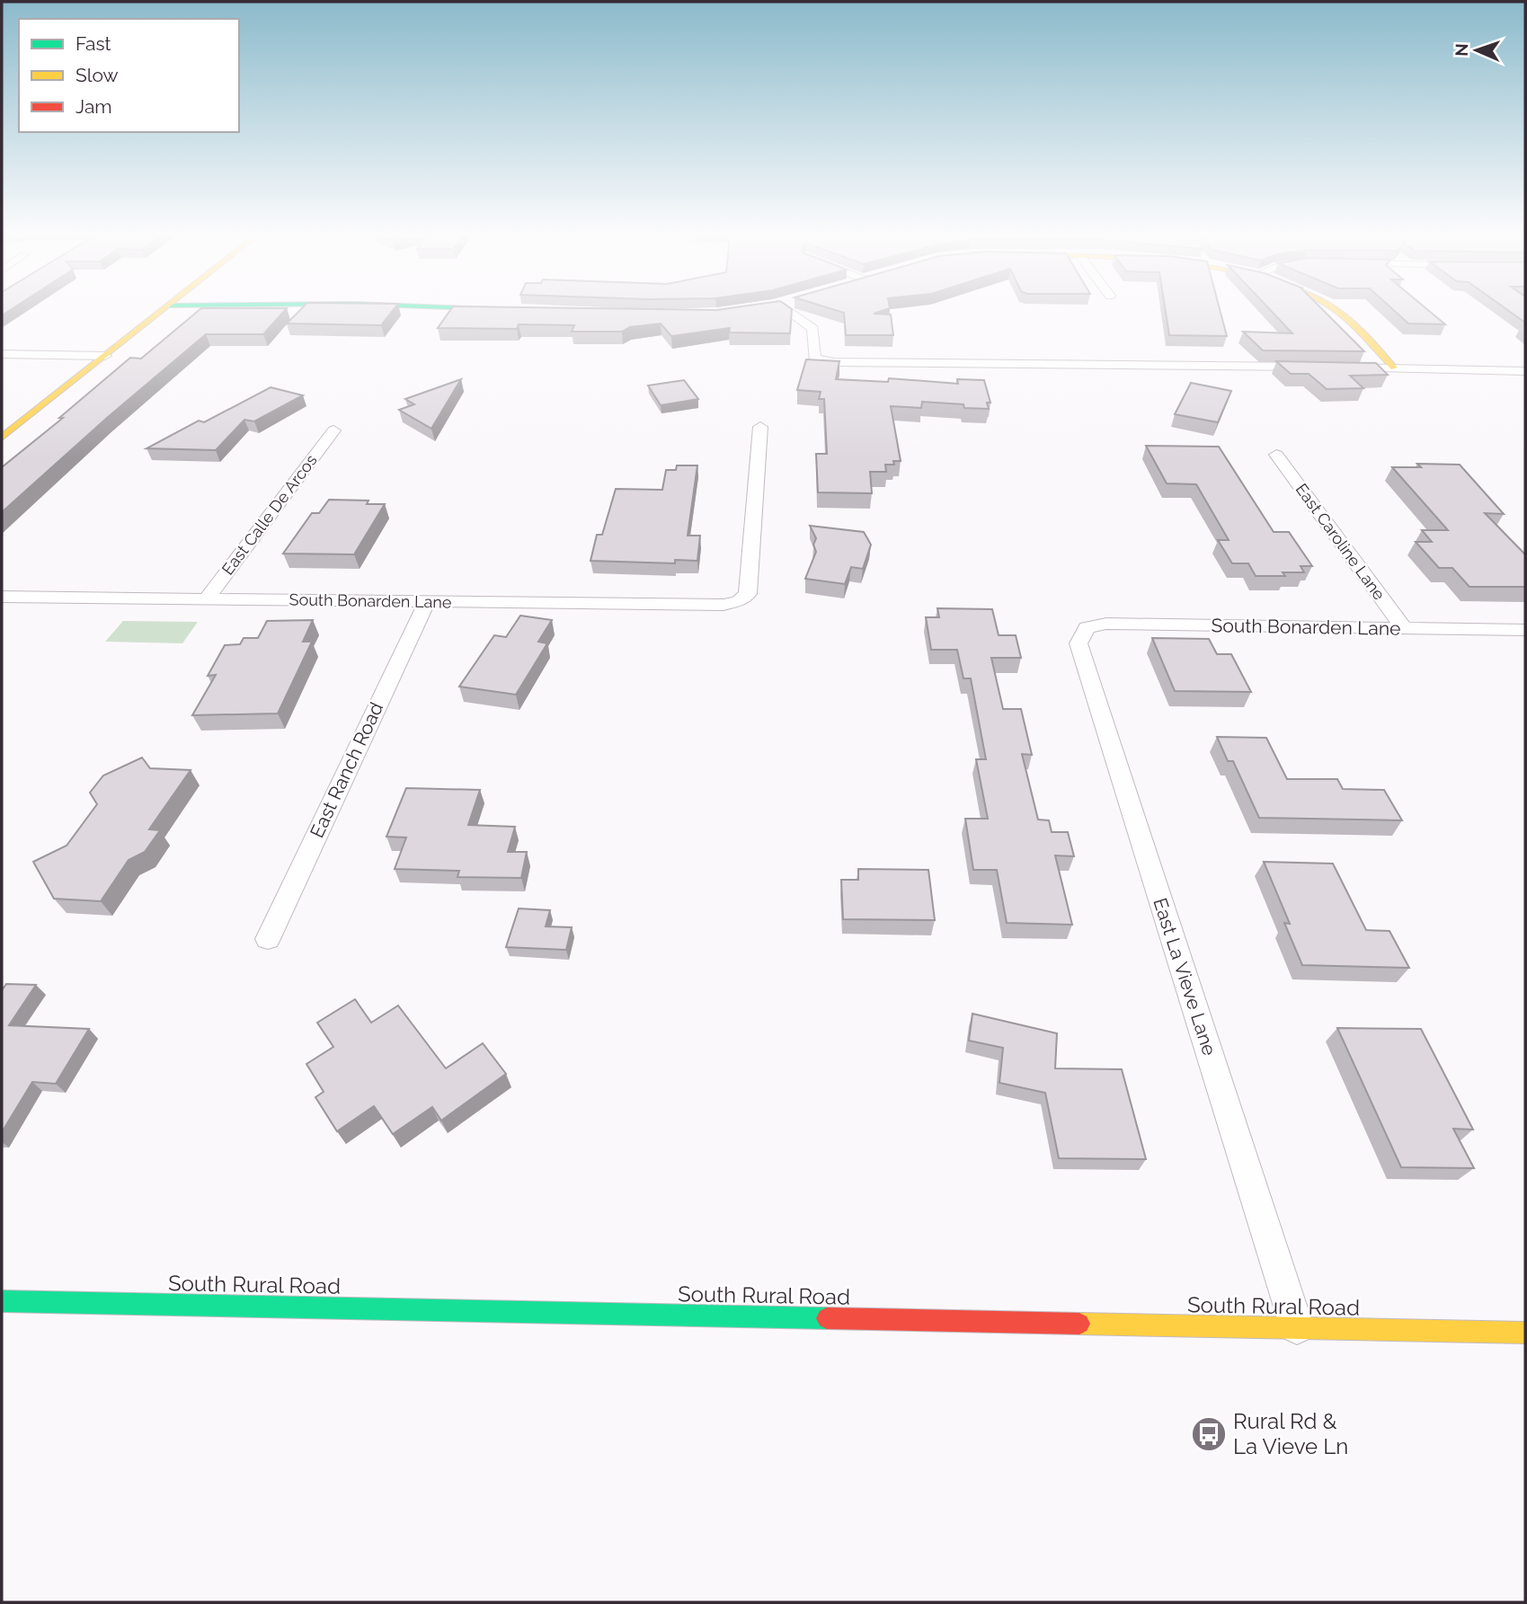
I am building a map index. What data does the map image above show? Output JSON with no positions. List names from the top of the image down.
{
  "streets": {
    "main road": ["South Rural Road"],
    "street": [
      "East Calle De Arcos",
      "East Caroline Lane",
      "South Bonarden Lane",
      "East Ranch Road",
      "East La Vieve Lane"
    ]
  },
  "crossings": [
    ["East Calle De Arcos", "South Bonarden Lane"],
    ["East Caroline Lane", "South Bonarden Lane"],
    ["South Bonarden Lane", "East Ranch Road"],
    ["South Bonarden Lane", "East La Vieve Lane"],
    ["East La Vieve Lane", "South Rural Road"]
  ],
  "places": {
    "bus stop": ["Rural Rd & La Vieve Ln"]
  },
  "legend": ["Fast", "Slow", "Jam"],
  "north": "left"
}
